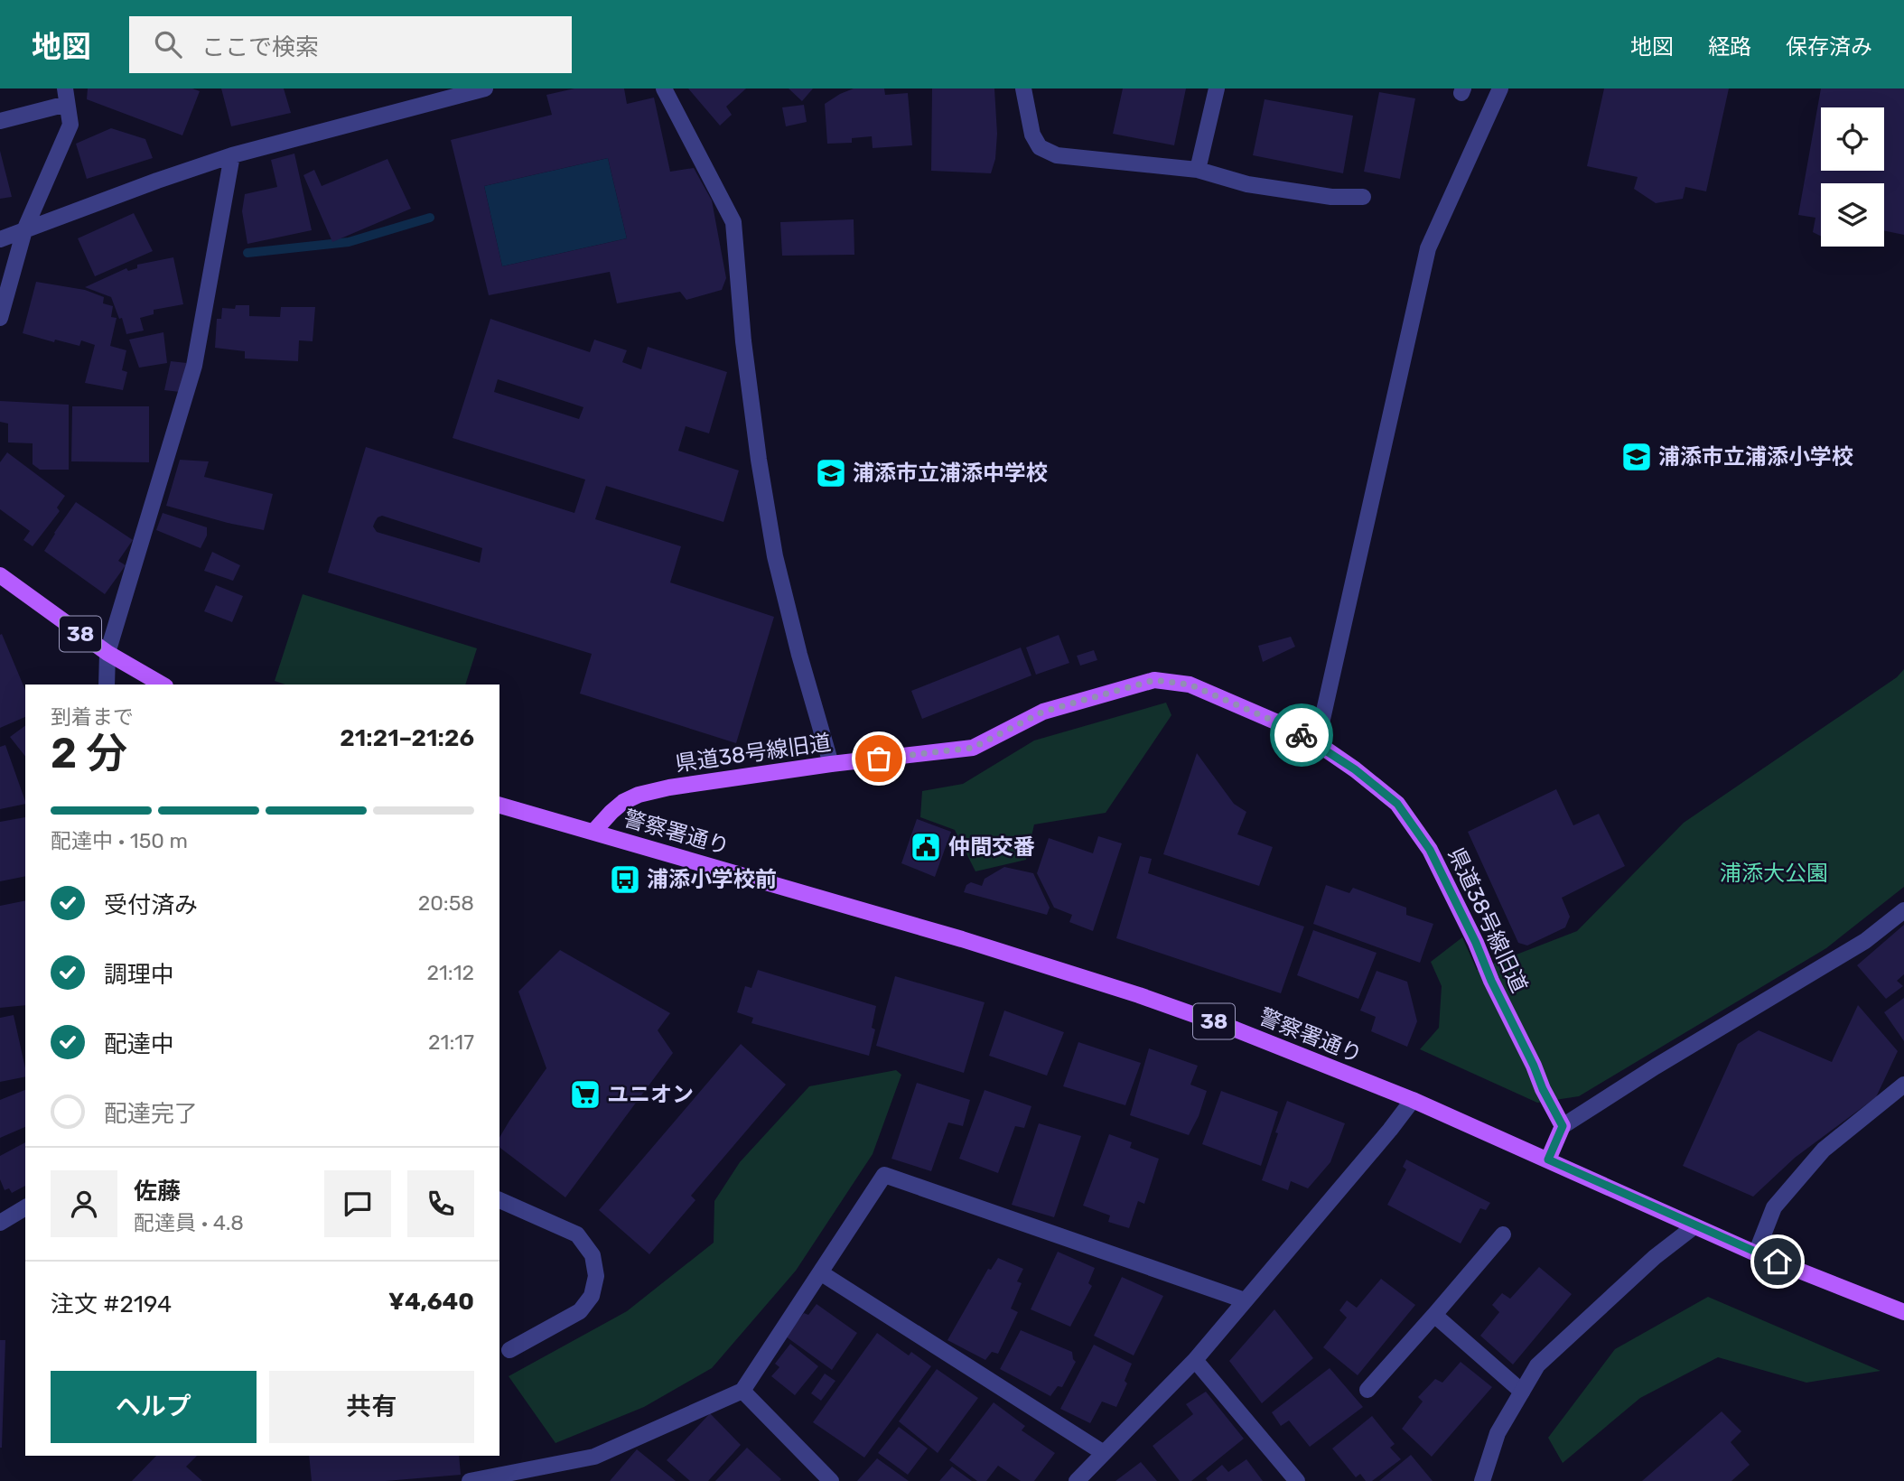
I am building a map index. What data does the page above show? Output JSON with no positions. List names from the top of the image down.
{
  "streets": {
    "main road": ["38", "県道38号線旧道", "警察署通り"]
  },
  "crossings": [
    ["県道38号線旧道", "警察署通り"]
  ],
  "parks": ["浦添大公園"],
  "places": {
    "school or university": ["浦添市立浦添小学校", "浦添市立浦添中学校"],
    "public building": ["仲間交番"],
    "bus stop": ["浦添小学校前"],
    "supermarket": ["ユニオン"]
  },
  "page": {
    "header": "地図",
    "search": "ここで検索",
    "nav": ["地図", "経路", "保存済み"],
    "heading": ["2 分", "到着まで", "21:21–21:26"],
    "panel": [
      "佐藤",
      "配達員 · 4.8",
      "注文 #2194",
      "¥4,640"
    ],
    "bar": "配達中 · 150 m",
    "list": [
      ["受付済み", "20:58"],
      ["調理中", "21:12"],
      ["配達中", "21:17"],
      "配達完了"
    ],
    "buttons": ["ヘルプ", "共有"]
  }
}
